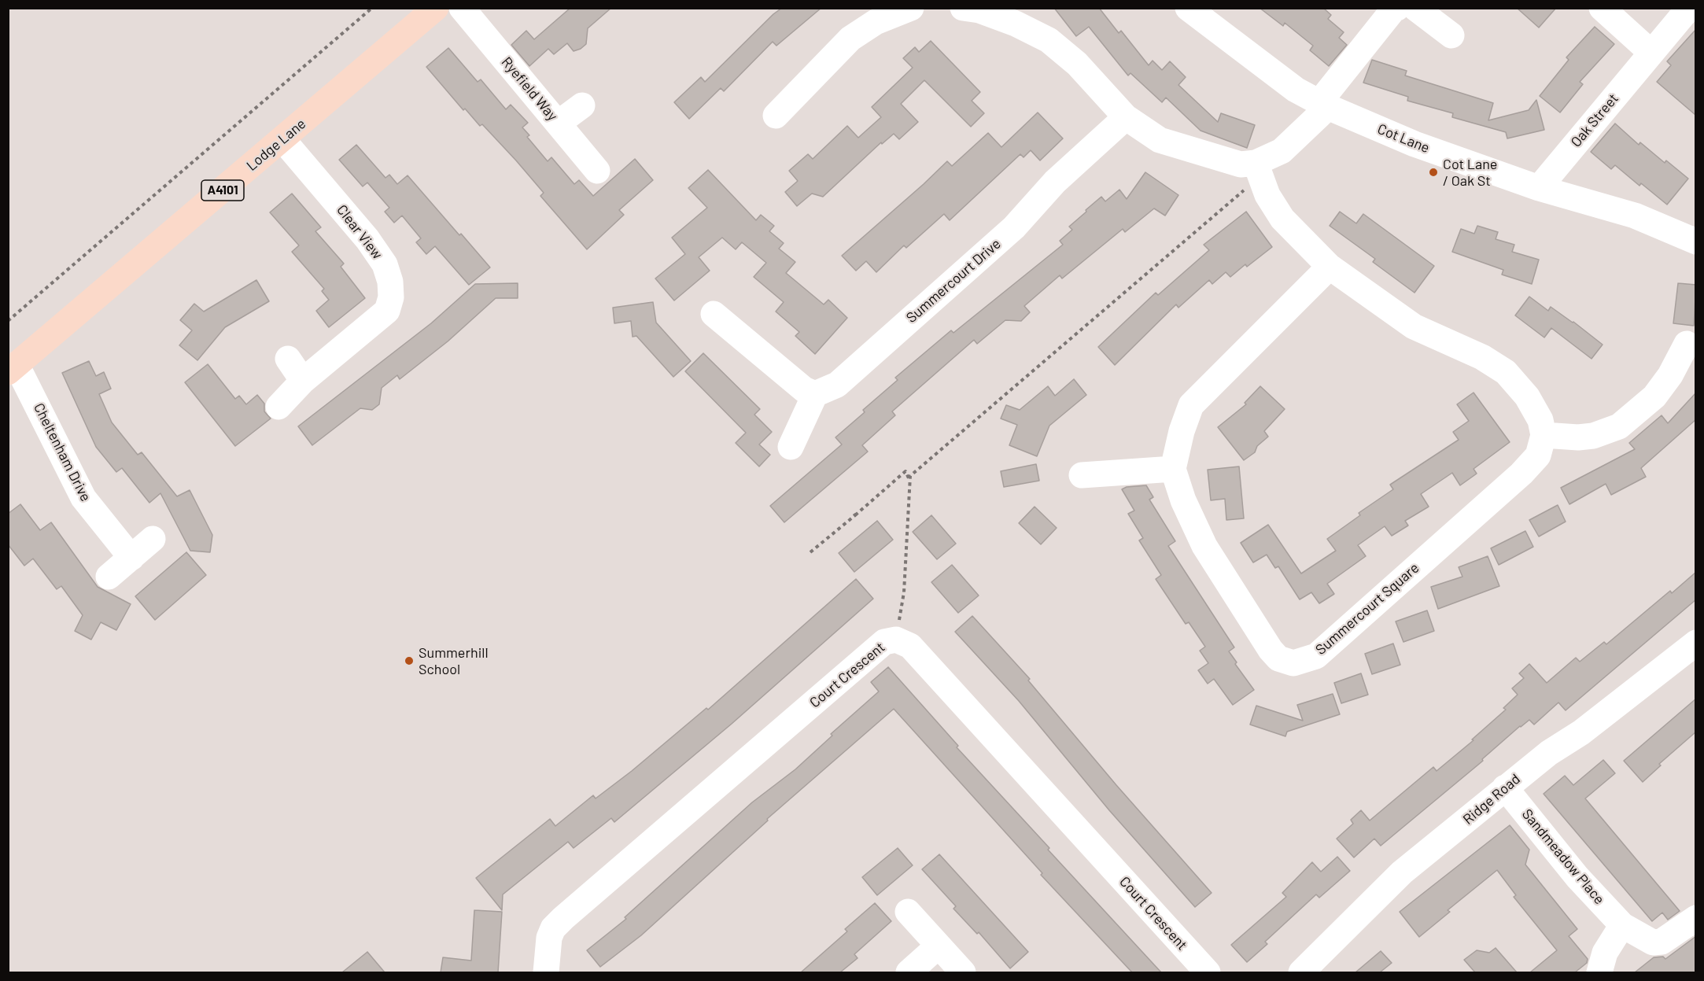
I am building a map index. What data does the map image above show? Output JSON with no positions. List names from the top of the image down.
{
  "streets": {
    "main road": ["Lodge Lane", "A4101"],
    "street": [
      "Ryefield Way",
      "Oak Street",
      "Cot Lane",
      "Clear View",
      "Summercourt Drive",
      "Cheltenham Drive",
      "Summercourt Square",
      "Court Crescent",
      "Ridge Road",
      "Sandmeadow Place"
    ]
  },
  "crossings": [
    ["Oak Street", "Cot Lane"],
    ["Lodge Lane", "Clear View"],
    ["Lodge Lane", "Cheltenham Drive"],
    ["Ridge Road", "Sandmeadow Place"]
  ],
  "places": ["Cot Lane / Oak St", "Summerhill School"]
}
